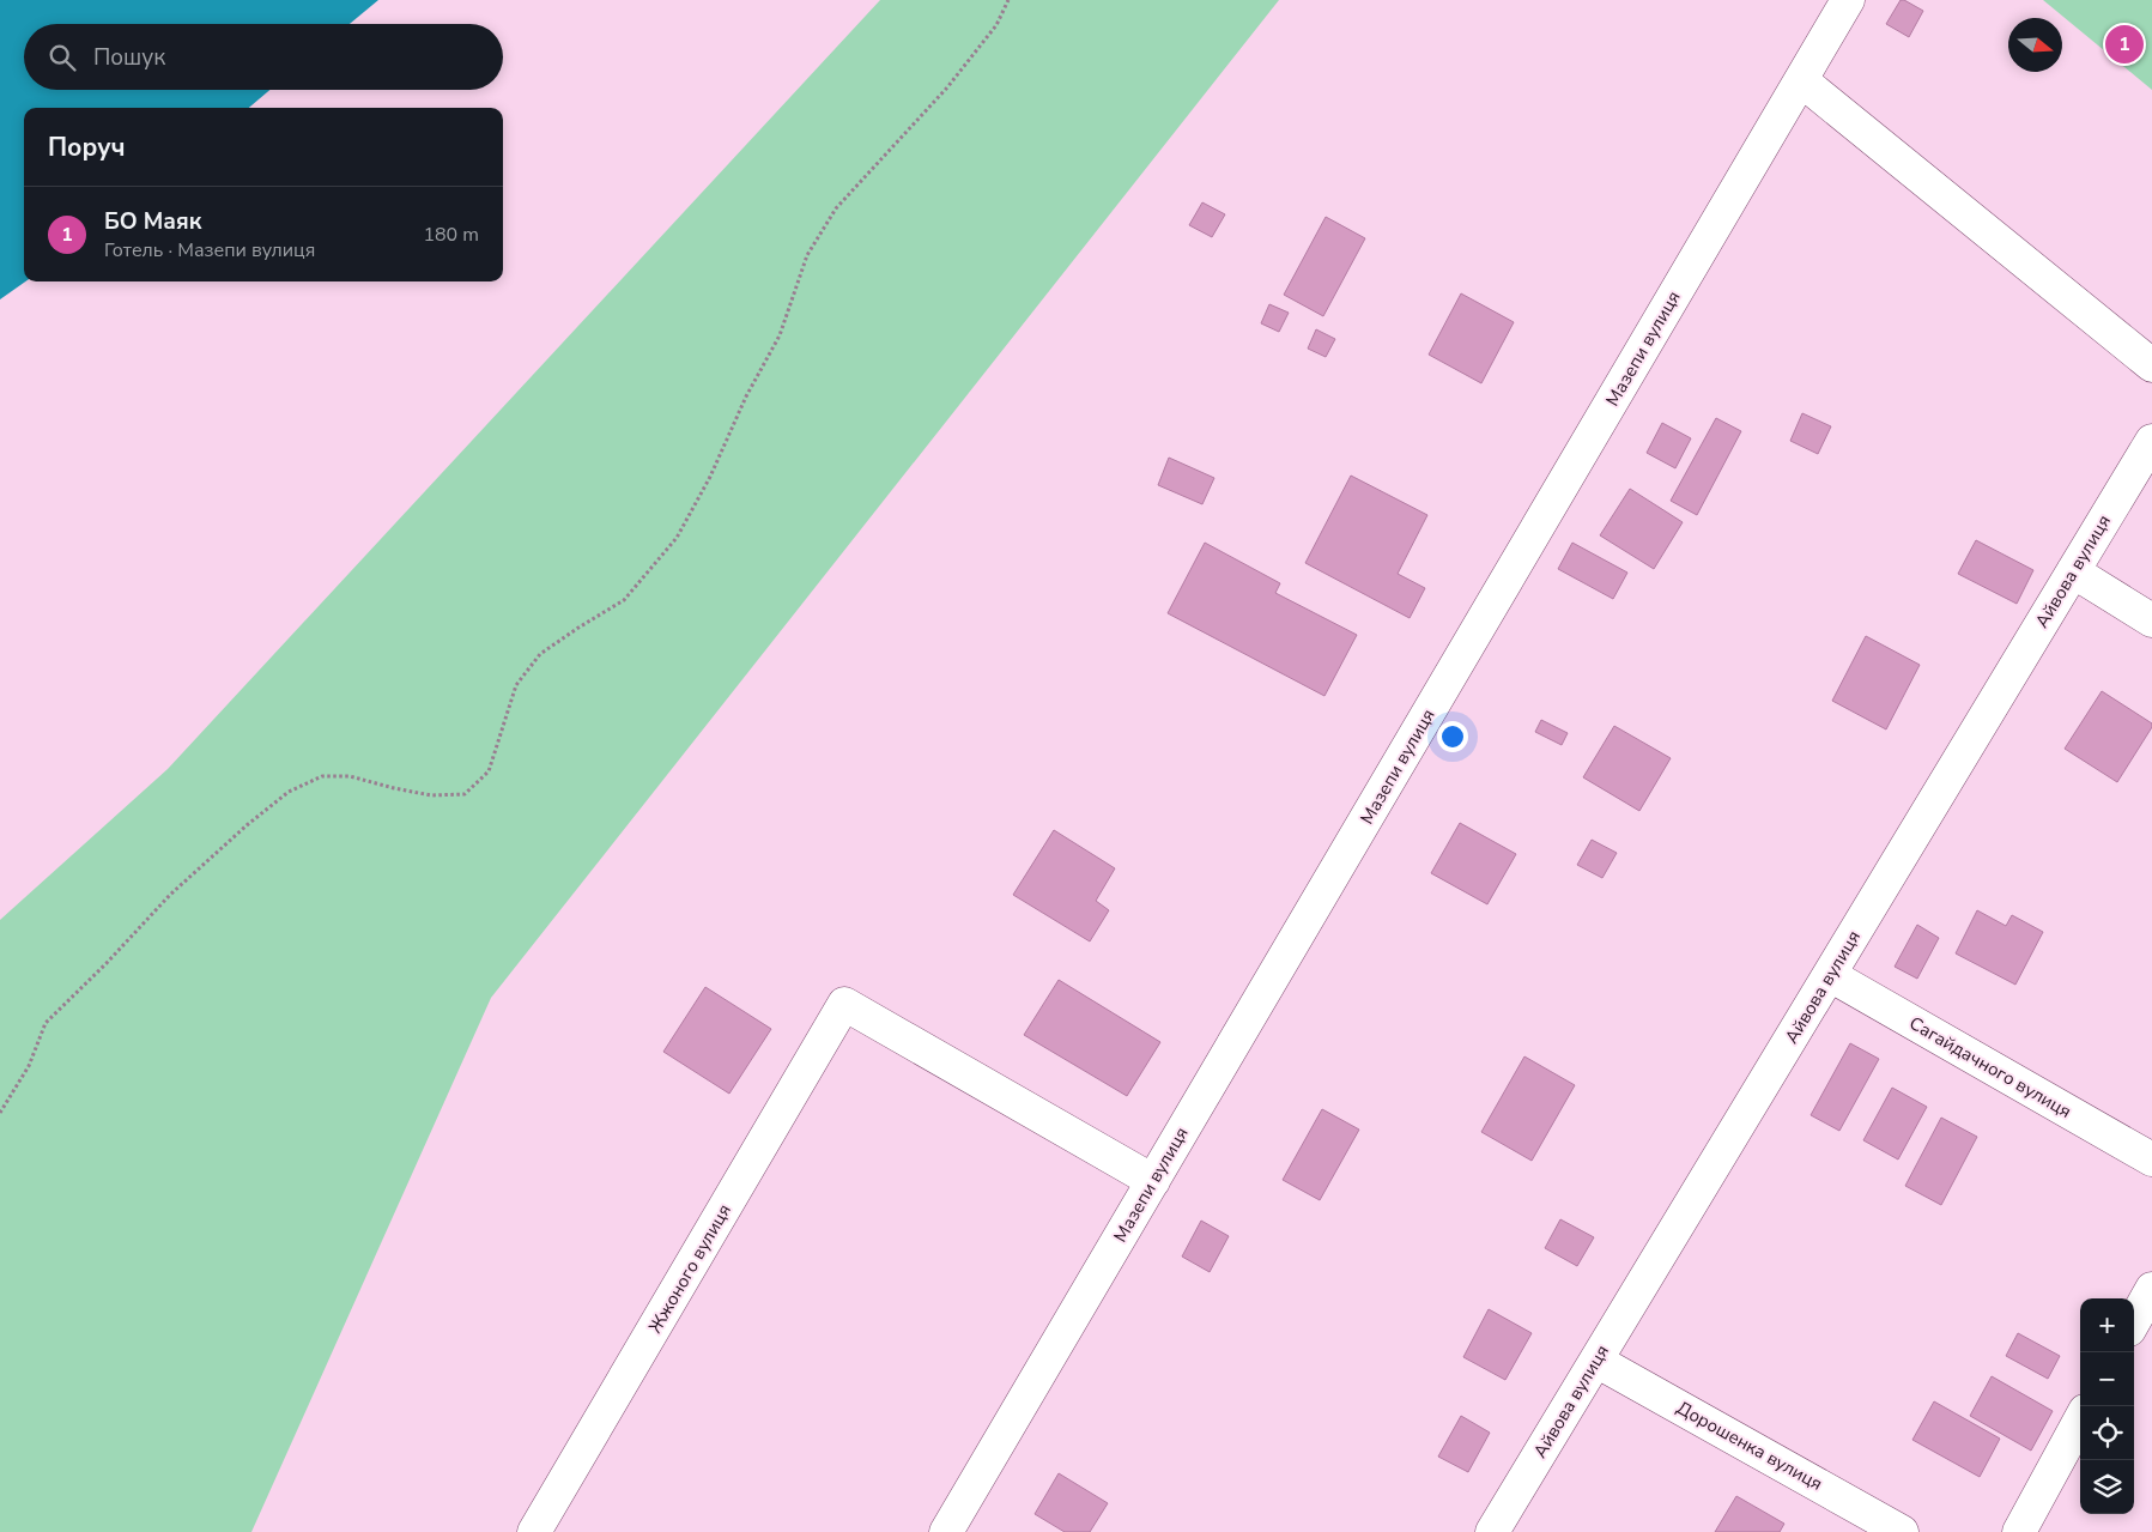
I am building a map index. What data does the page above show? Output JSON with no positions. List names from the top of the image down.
{
  "streets": {
    "street": [
      "Мазепи вулиця",
      "Айвова вулиця",
      "Сагайдачного вулиця",
      "Жжоного вулиця",
      "Дорошенка вулиця"
    ]
  },
  "crossings": [
    ["Мазепи вулиця", "Жжоного вулиця"],
    ["Айвова вулиця", "Сагайдачного вулиця"],
    ["Айвова вулиця", "Дорошенка вулиця"]
  ],
  "north": "right",
  "page": {
    "pins": "1",
    "search": "Пошук",
    "heading": "Поруч",
    "list": [
      {
        "mark": "1",
        "name": "БО Маяк",
        "note": "Готель · Мазепи вулиця",
        "value": "180 m"
      }
    ],
    "map_buttons": ["+", "−"]
  }
}
